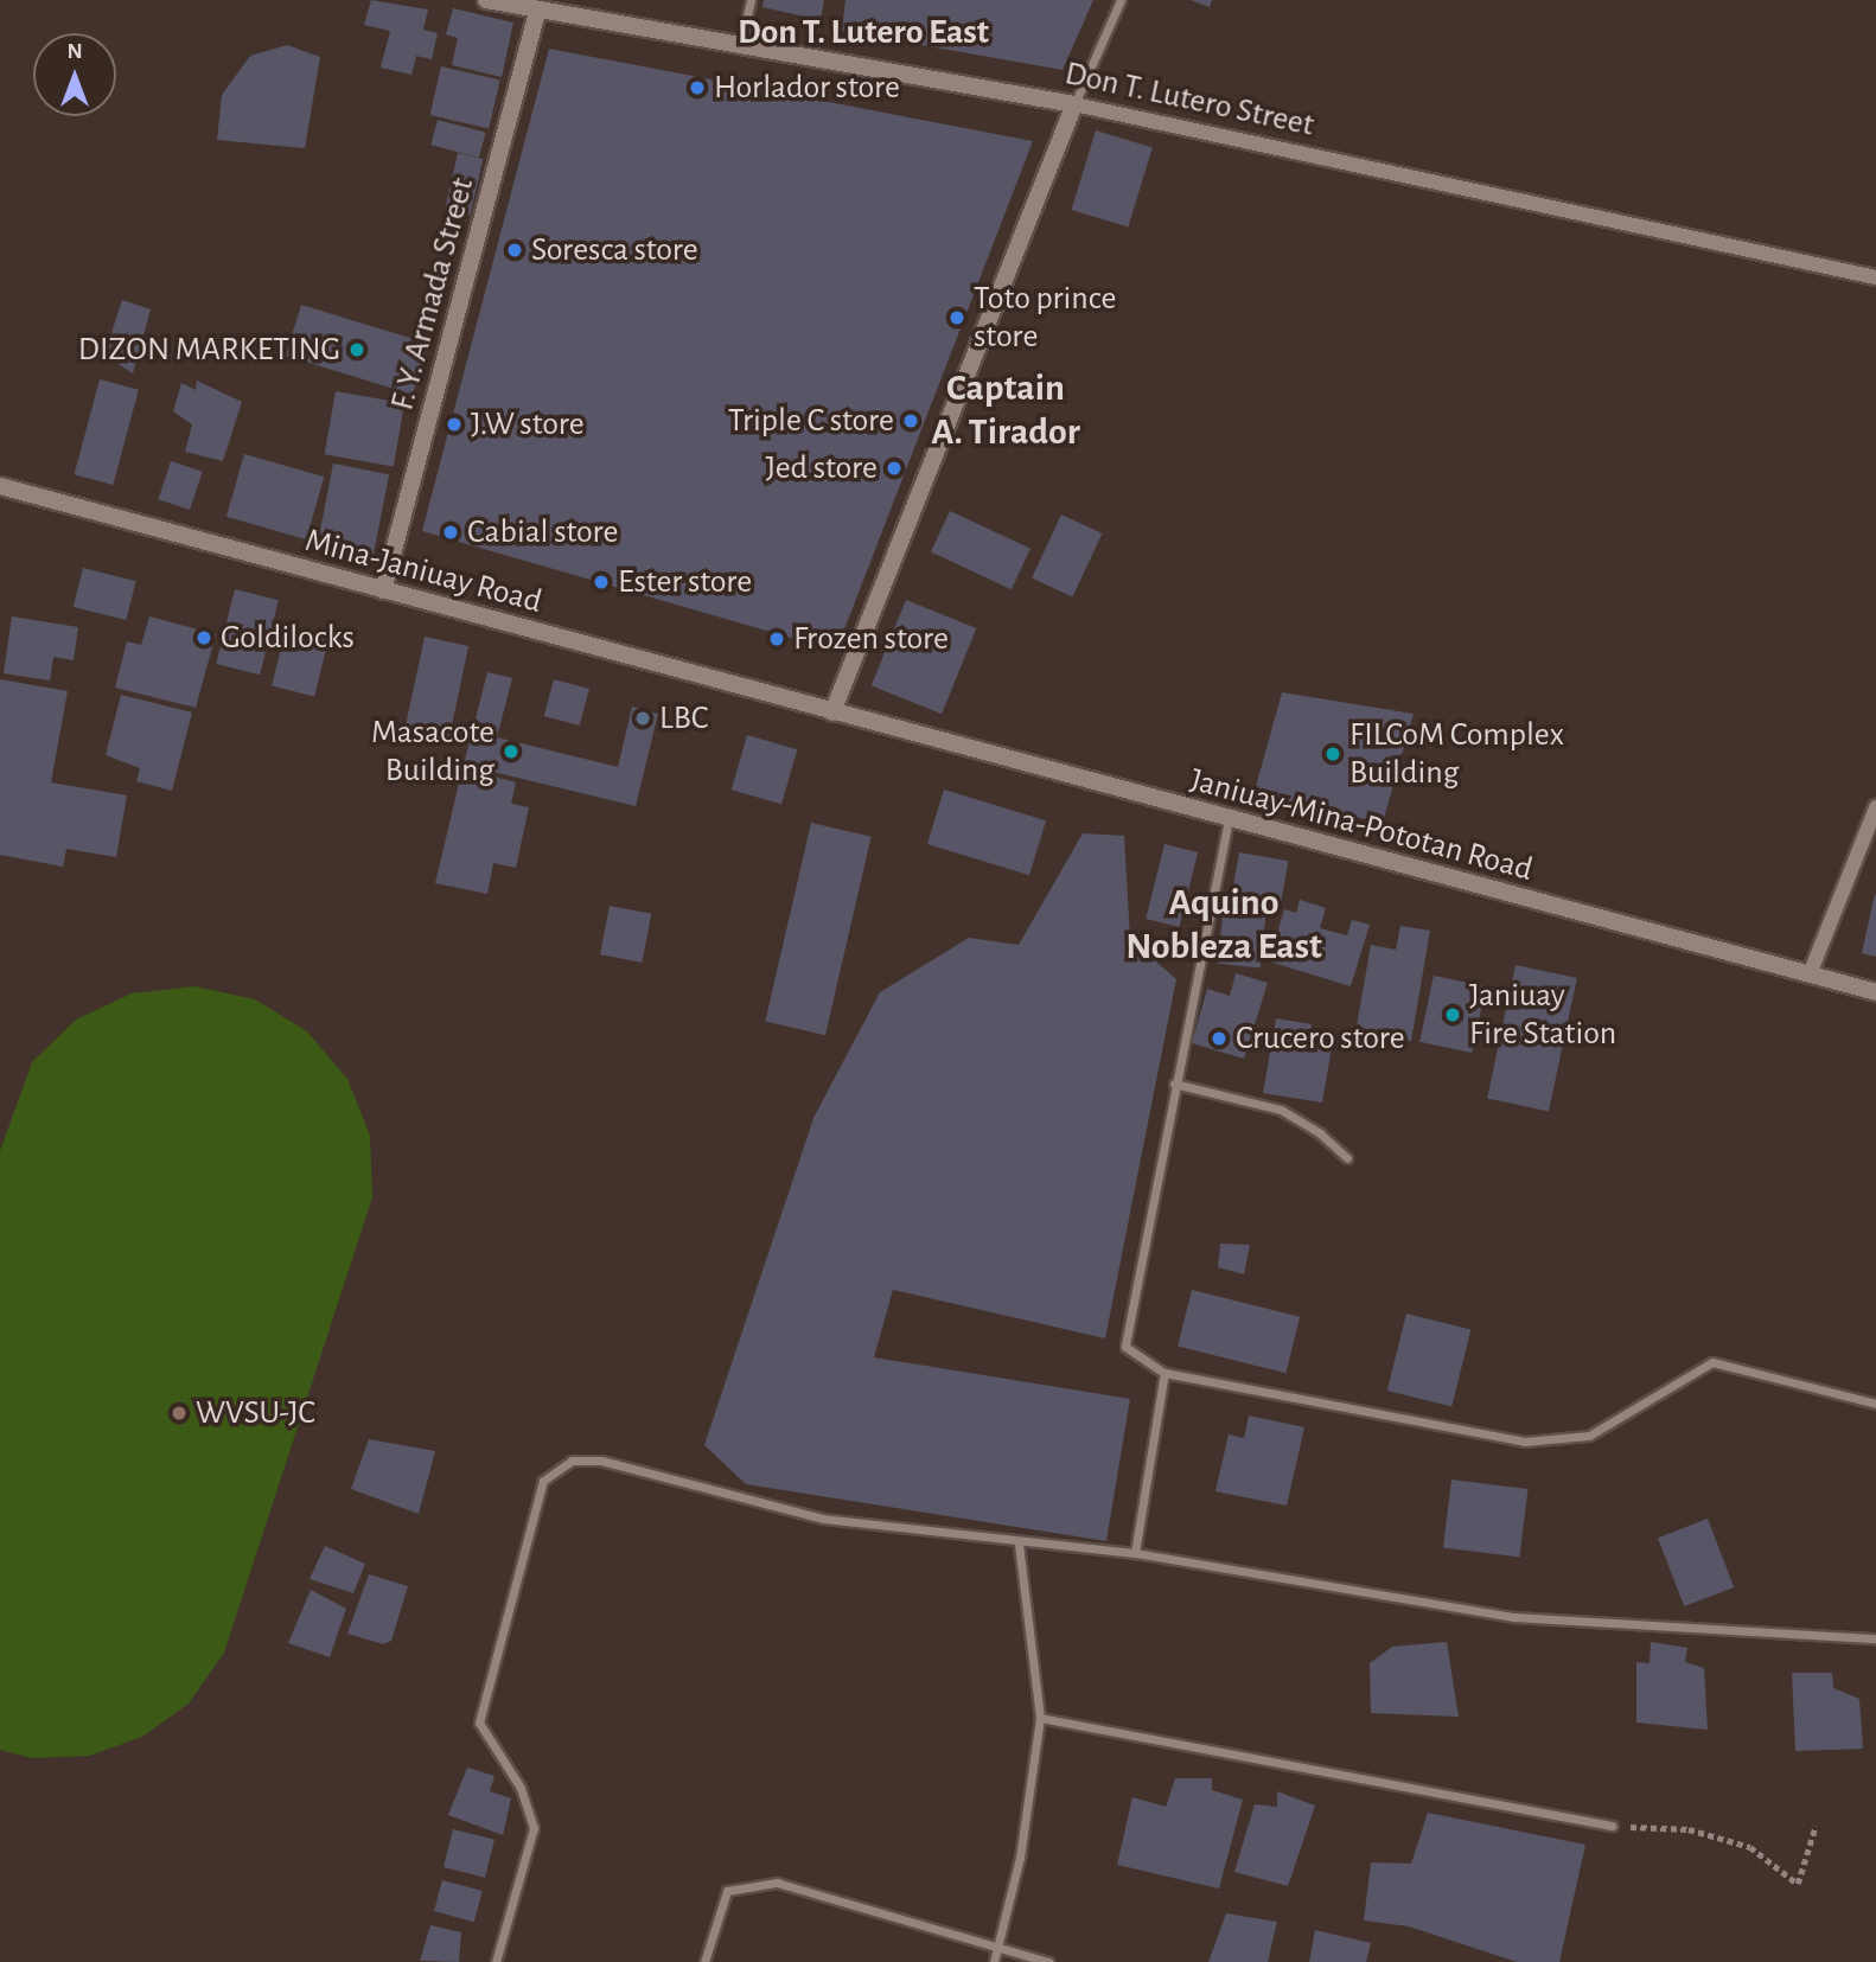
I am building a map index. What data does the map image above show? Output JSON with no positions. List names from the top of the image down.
{
  "streets": {
    "main road": [
      "Don T. Lutero Street",
      "F. Y. Armada Street",
      "Mina-Janiuay Road",
      "Janiuay-Mina-Pototan Road"
    ]
  },
  "crossings": [
    ["Don T. Lutero Street", "F. Y. Armada Street"],
    ["F. Y. Armada Street", "Mina-Janiuay Road"],
    ["Mina-Janiuay Road", "Janiuay-Mina-Pototan Road"]
  ],
  "districts": ["Don T. Lutero East", "Captain A. Tirador", "Aquino Nobleza East"],
  "places": [
    "Horlador store",
    "Soresca store",
    "Toto prince store",
    "DIZON MARKETING",
    "Triple C store",
    "J.W store",
    "Jed store",
    "Cabial store",
    "Ester store",
    "Goldilocks",
    "Frozen store",
    "LBC",
    "Masacote Building",
    "FILCoM Complex Building",
    "Janiuay Fire Station",
    "Crucero store",
    "WVSU-JC"
  ],
  "north": "top"
}
